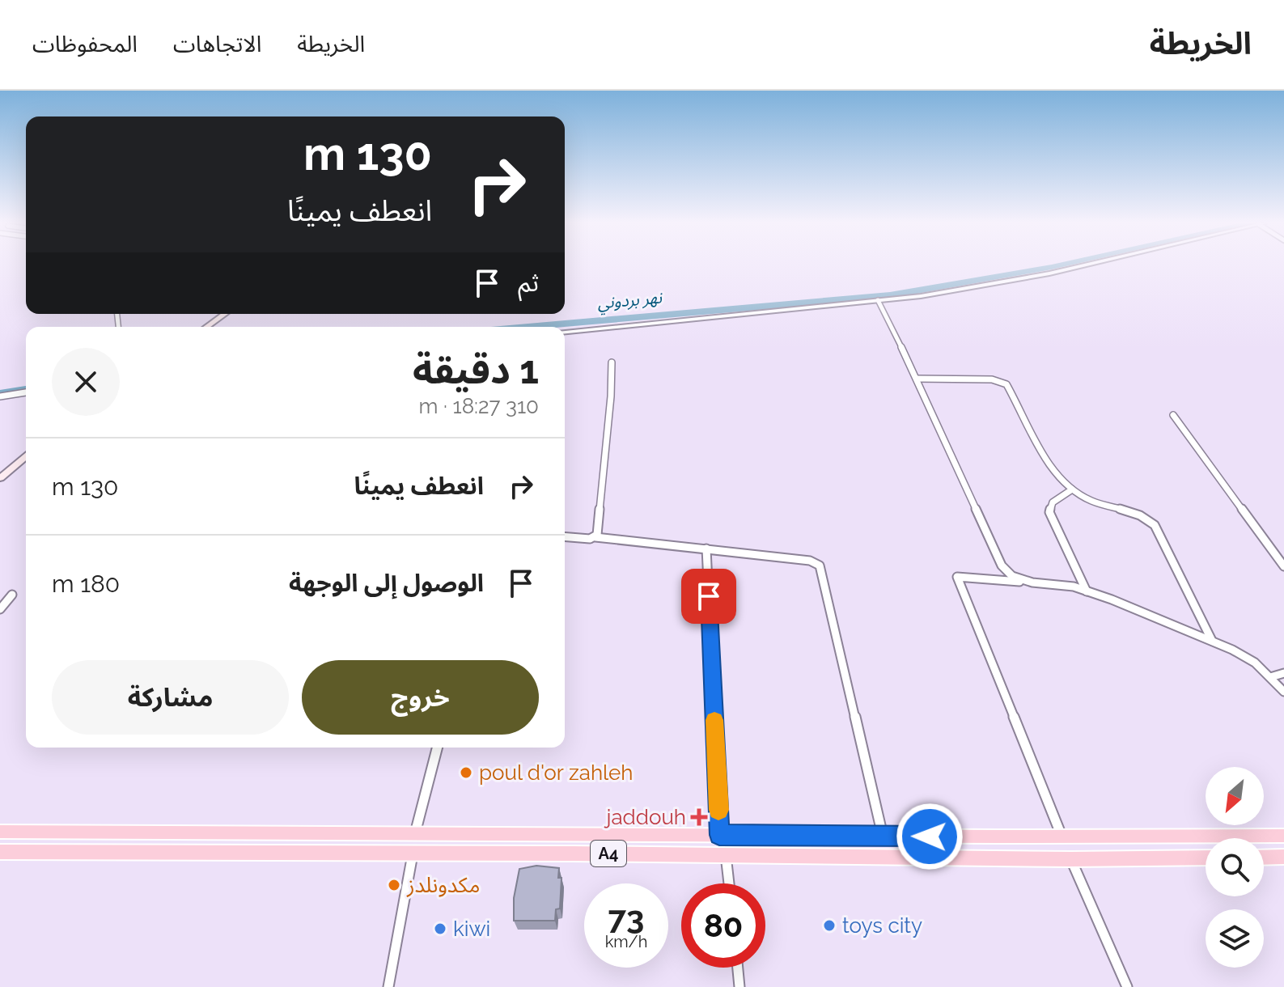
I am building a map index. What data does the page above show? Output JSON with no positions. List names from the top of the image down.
{
  "streets": {
    "highway": ["A4"]
  },
  "water": ["نهر بردوني"],
  "places": {
    "other": [
      "poul d'or zahleh",
      "مكدونلدز",
      "toys city",
      "kiwi"
    ],
    "health": ["jaddouh"]
  },
  "north": "bottom left",
  "page": {
    "header": "الخريطة",
    "nav": ["الخريطة", "الاتجاهات", "المحفوظات"],
    "turn": ["130 m", "انعطف يمينًا"],
    "then": "ثم",
    "heading": ["1 دقيقة", "310 m · 18:27"],
    "list": [
      {
        "name": "انعطف يمينًا",
        "value": "130 m"
      },
      {
        "name": "الوصول إلى الوجهة",
        "value": "180 m"
      }
    ],
    "buttons": ["خروج", "مشاركة"],
    "speed": "73 km/h",
    "limit": "80"
  }
}
